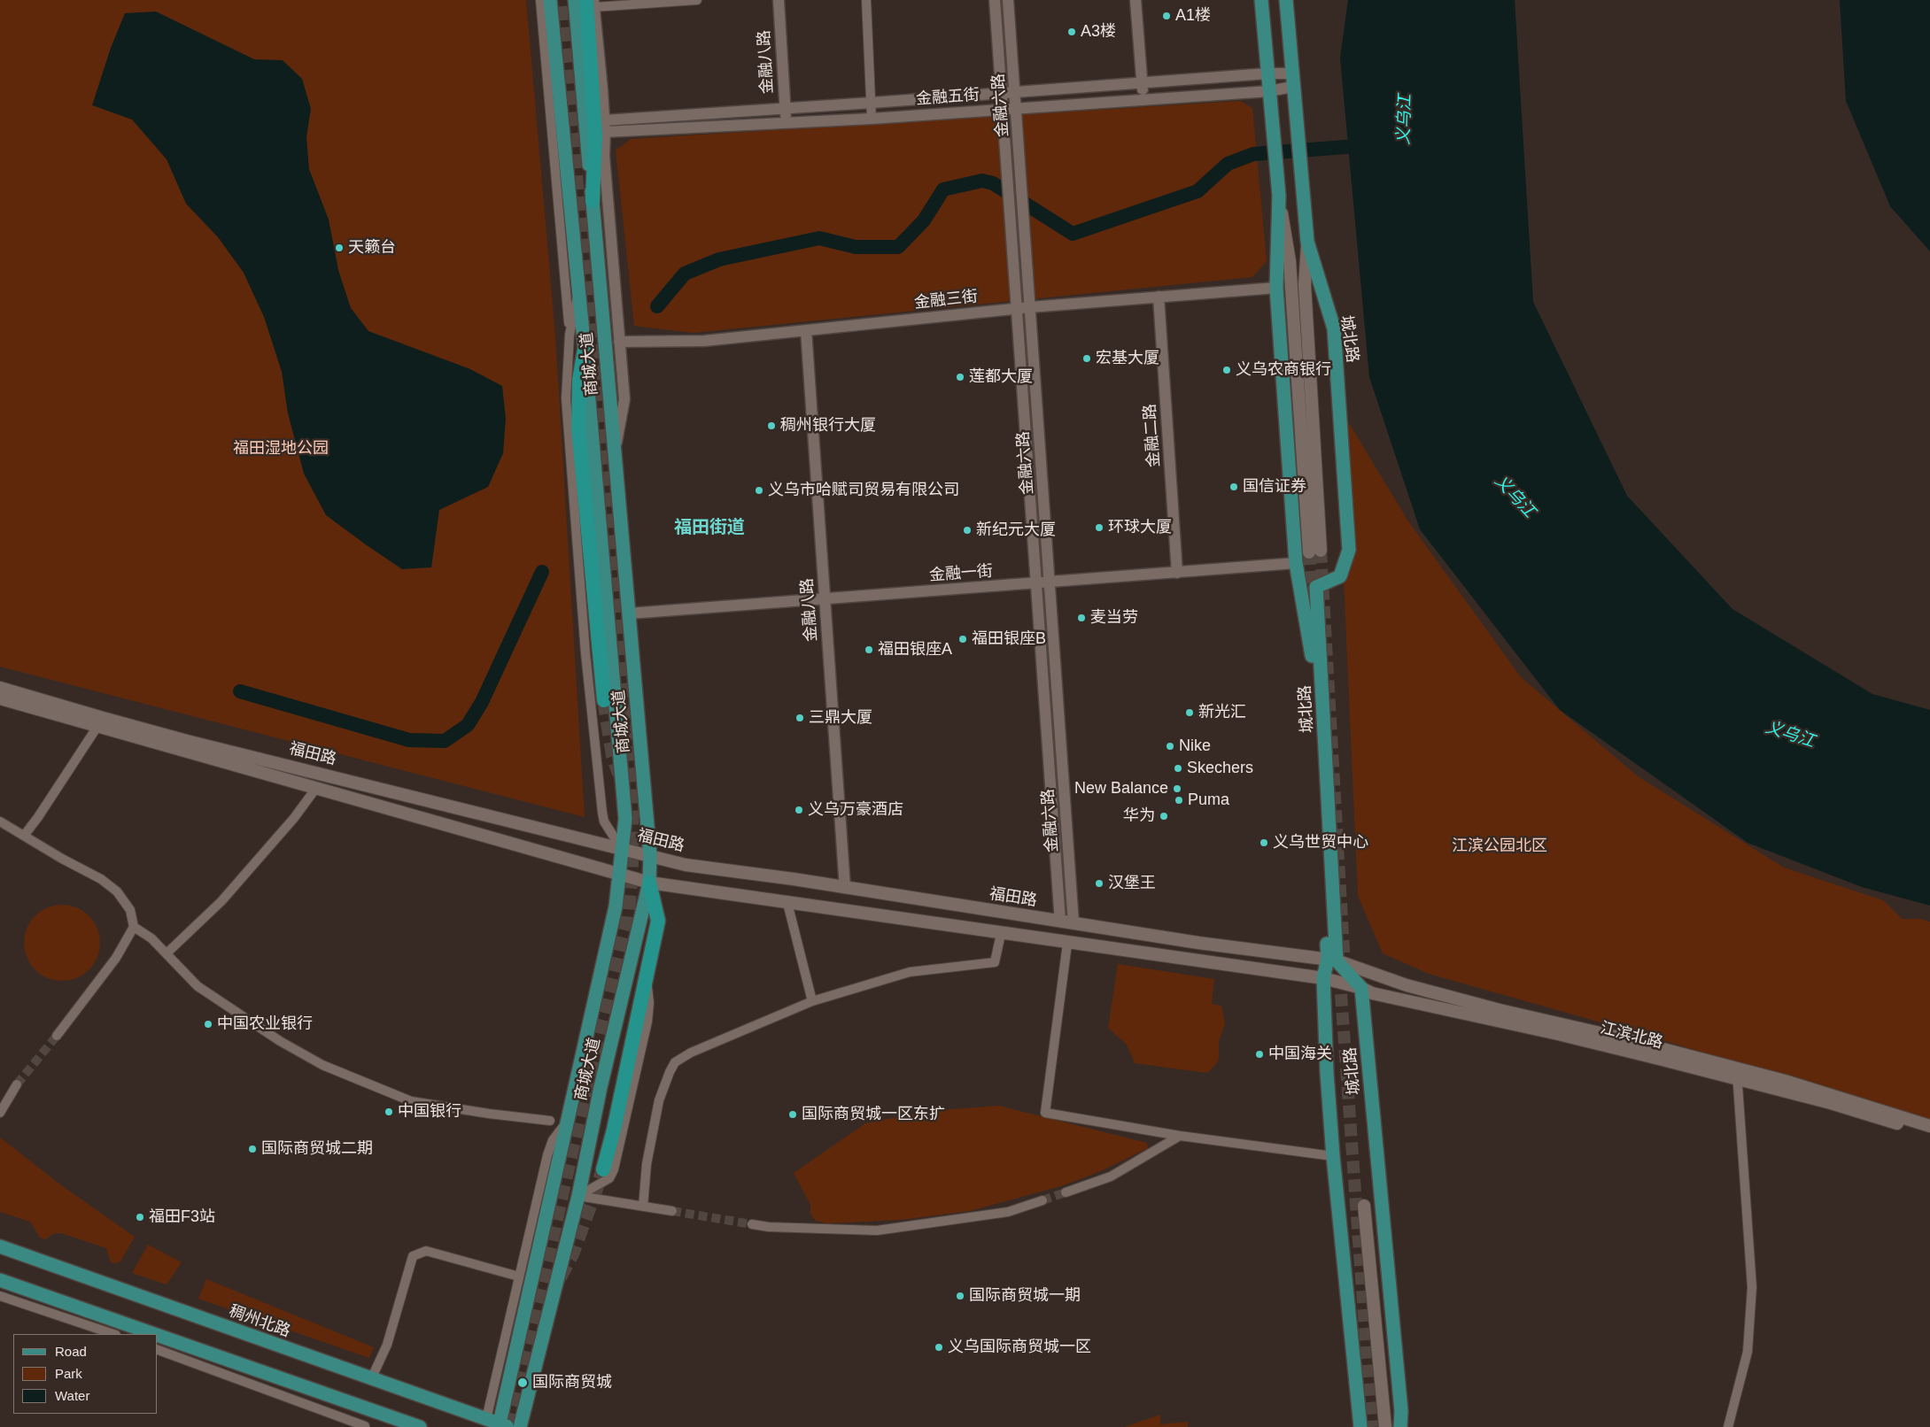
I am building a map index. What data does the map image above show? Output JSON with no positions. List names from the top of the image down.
{
  "streets": {
    "main road": [
      "城北路",
      "商城大道",
      "福田路",
      "江滨北路",
      "稠州北路"
    ],
    "street": [
      "金融八路",
      "金融五街",
      "金融六路",
      "金融三街",
      "金融二路",
      "金融一街"
    ]
  },
  "crossings": [
    ["金融八路", "金融五街"],
    ["金融八路", "金融三街"],
    ["金融八路", "金融一街"],
    ["金融八路", "福田路"],
    ["金融五街", "金融六路"],
    ["金融五街", "城北路"],
    ["金融六路", "金融三街"],
    ["金融六路", "金融一街"],
    ["金融六路", "福田路"],
    ["金融三街", "城北路"],
    ["金融三街", "金融二路"],
    ["城北路", "金融一街"],
    ["城北路", "福田路"],
    ["城北路", "江滨北路"],
    ["商城大道", "金融一街"],
    ["商城大道", "福田路"],
    ["商城大道", "稠州北路"],
    ["金融二路", "金融一街"],
    ["福田路", "江滨北路"]
  ],
  "districts": ["福田街道"],
  "water": ["义乌江"],
  "parks": ["福田湿地公园", "江滨公园北区"],
  "places": [
    "A1楼",
    "A3楼",
    "天籁台",
    "宏基大厦",
    "义乌农商银行",
    "莲都大厦",
    "稠州银行大厦",
    "国信证券",
    "义乌市哈赋司贸易有限公司",
    "环球大厦",
    "新纪元大厦",
    "麦当劳",
    "福田银座B",
    "福田银座A",
    "新光汇",
    "三鼎大厦",
    "Nike",
    "Skechers",
    "New Balance",
    "Puma",
    "义乌万豪酒店",
    "华为",
    "义乌世贸中心",
    "汉堡王",
    "中国农业银行",
    "中国海关",
    "中国银行",
    "国际商贸城一区东扩",
    "国际商贸城二期",
    "福田F3站",
    "国际商贸城一期",
    "义乌国际商贸城一区",
    "国际商贸城"
  ],
  "legend": ["Road", "Park", "Water"]
}
